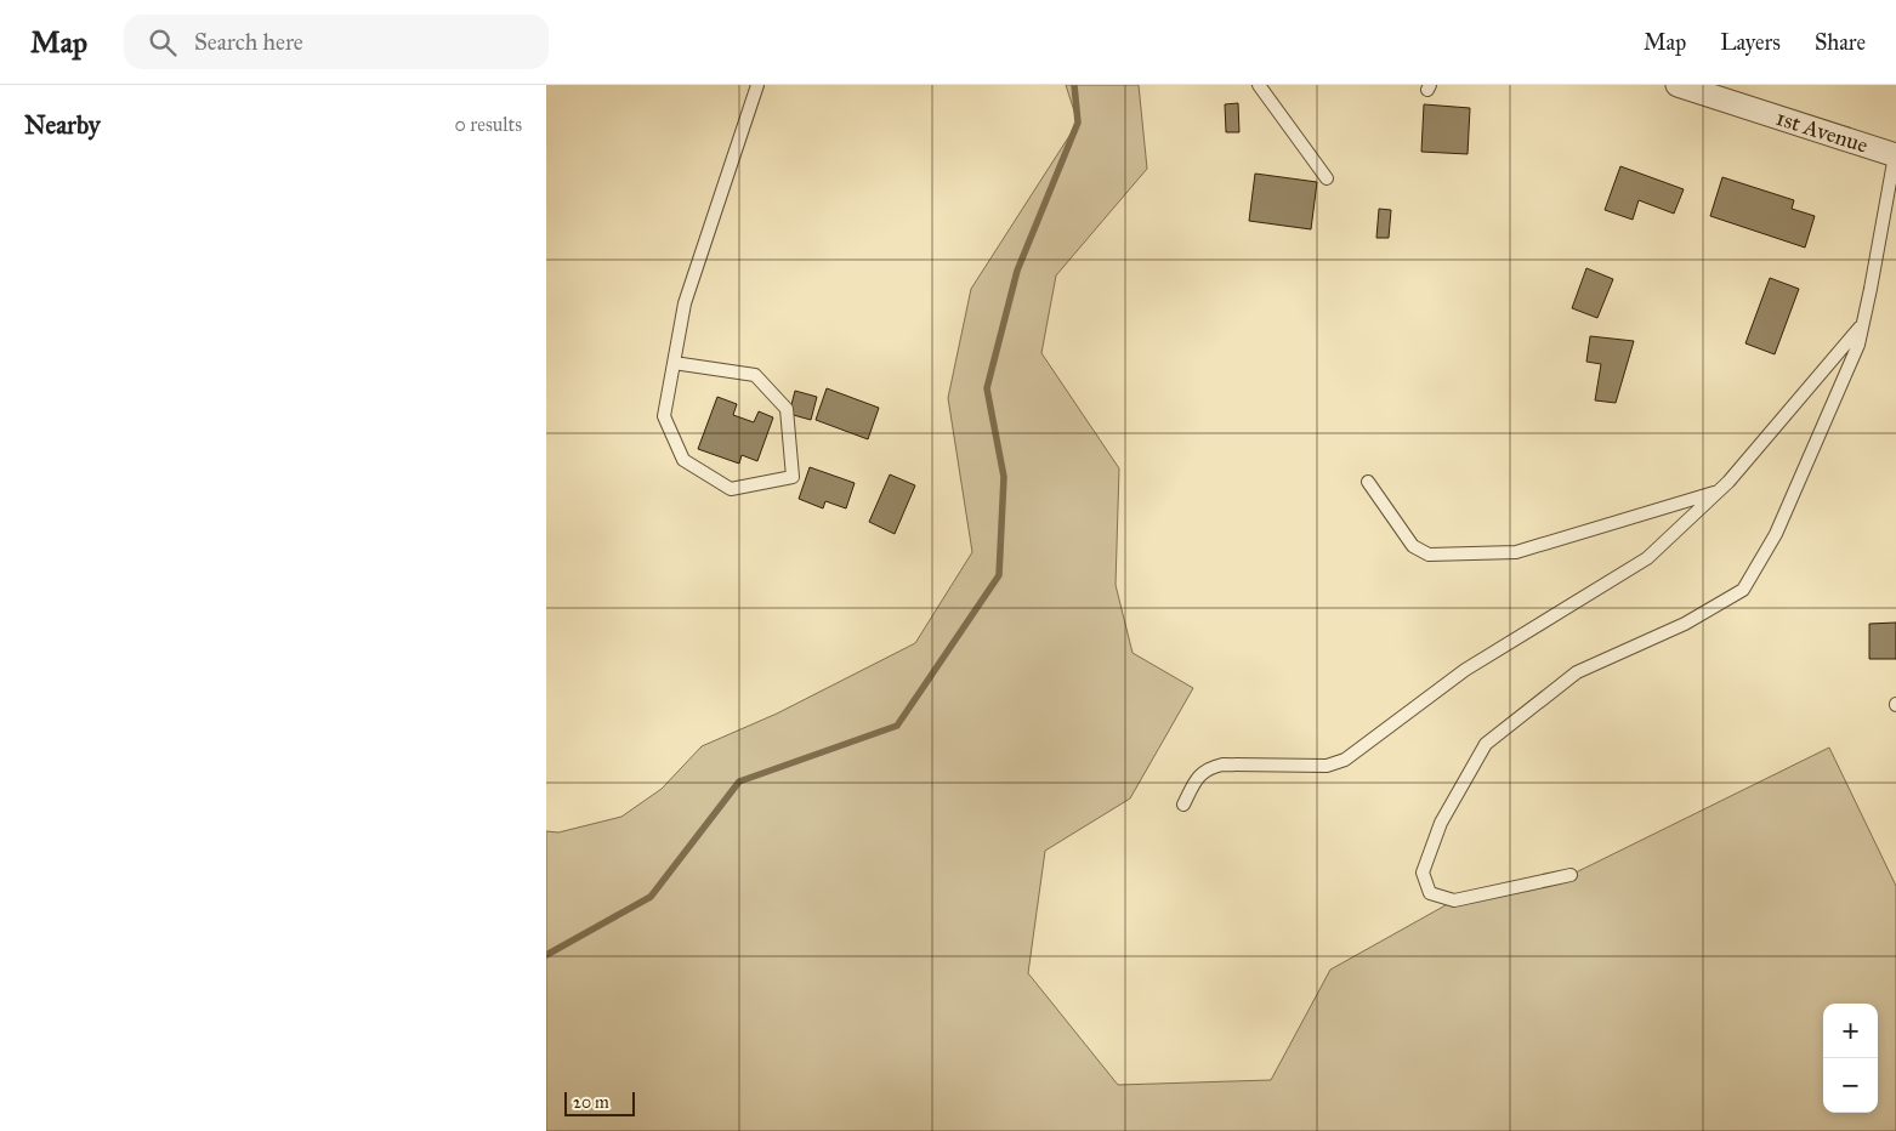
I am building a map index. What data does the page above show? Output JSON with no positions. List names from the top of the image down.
{
  "streets": {
    "street": ["1st Avenue"]
  },
  "scale_bar": "20 m",
  "page": {
    "header": "Map",
    "search": "Search here",
    "nav": ["Map", "Layers", "Share"],
    "heading": ["Nearby", "0 results"],
    "map_buttons": ["+", "−"],
    "scale": "20 m"
  }
}
